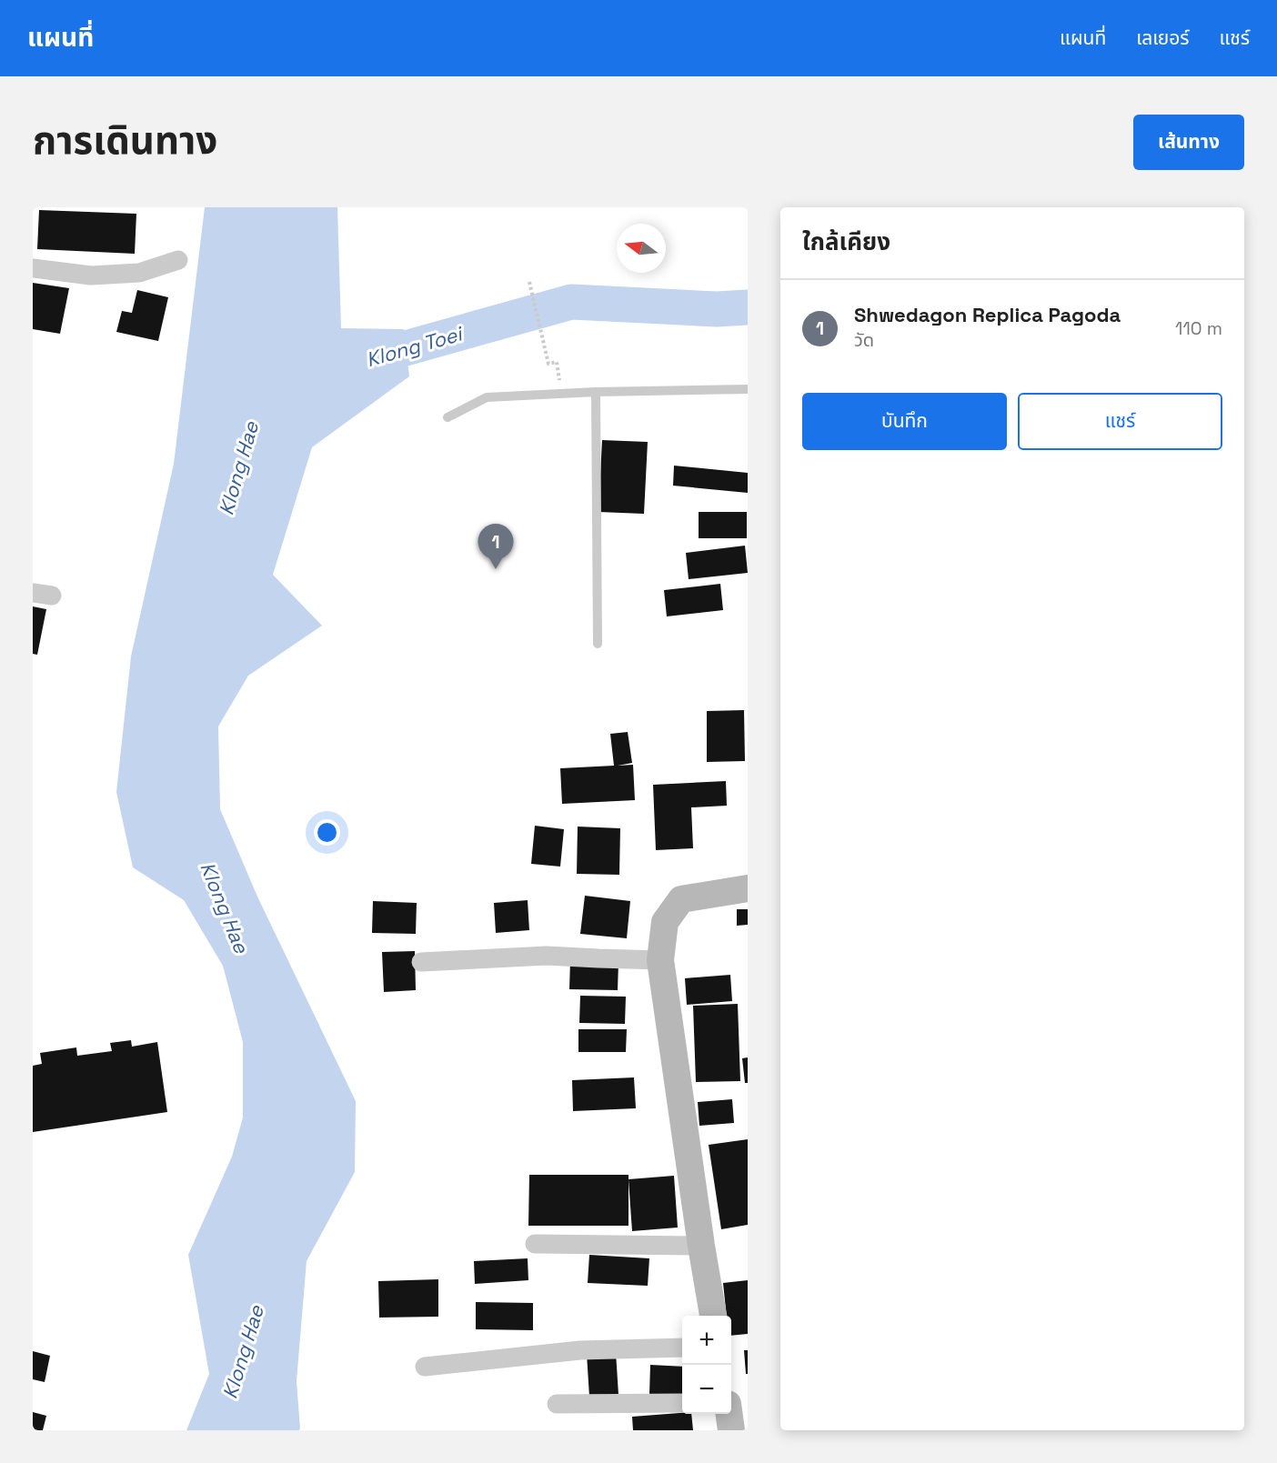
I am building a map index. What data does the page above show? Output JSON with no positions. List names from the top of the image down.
{
  "water": ["Klong Toei", "Klong Hae"],
  "north": "left",
  "page": {
    "header": "แผนที่",
    "nav": ["แผนที่", "เลเยอร์", "แชร์"],
    "title": "การเดินทาง",
    "buttons": [
      "เส้นทาง",
      ["บันทึก", "แชร์"]
    ],
    "heading": "ใกล้เคียง",
    "list": [
      {
        "mark": "1",
        "name": "Shwedagon Replica Pagoda",
        "note": "วัด",
        "value": "110 m"
      }
    ],
    "pins": "1",
    "map_buttons": ["+", "−"]
  }
}
